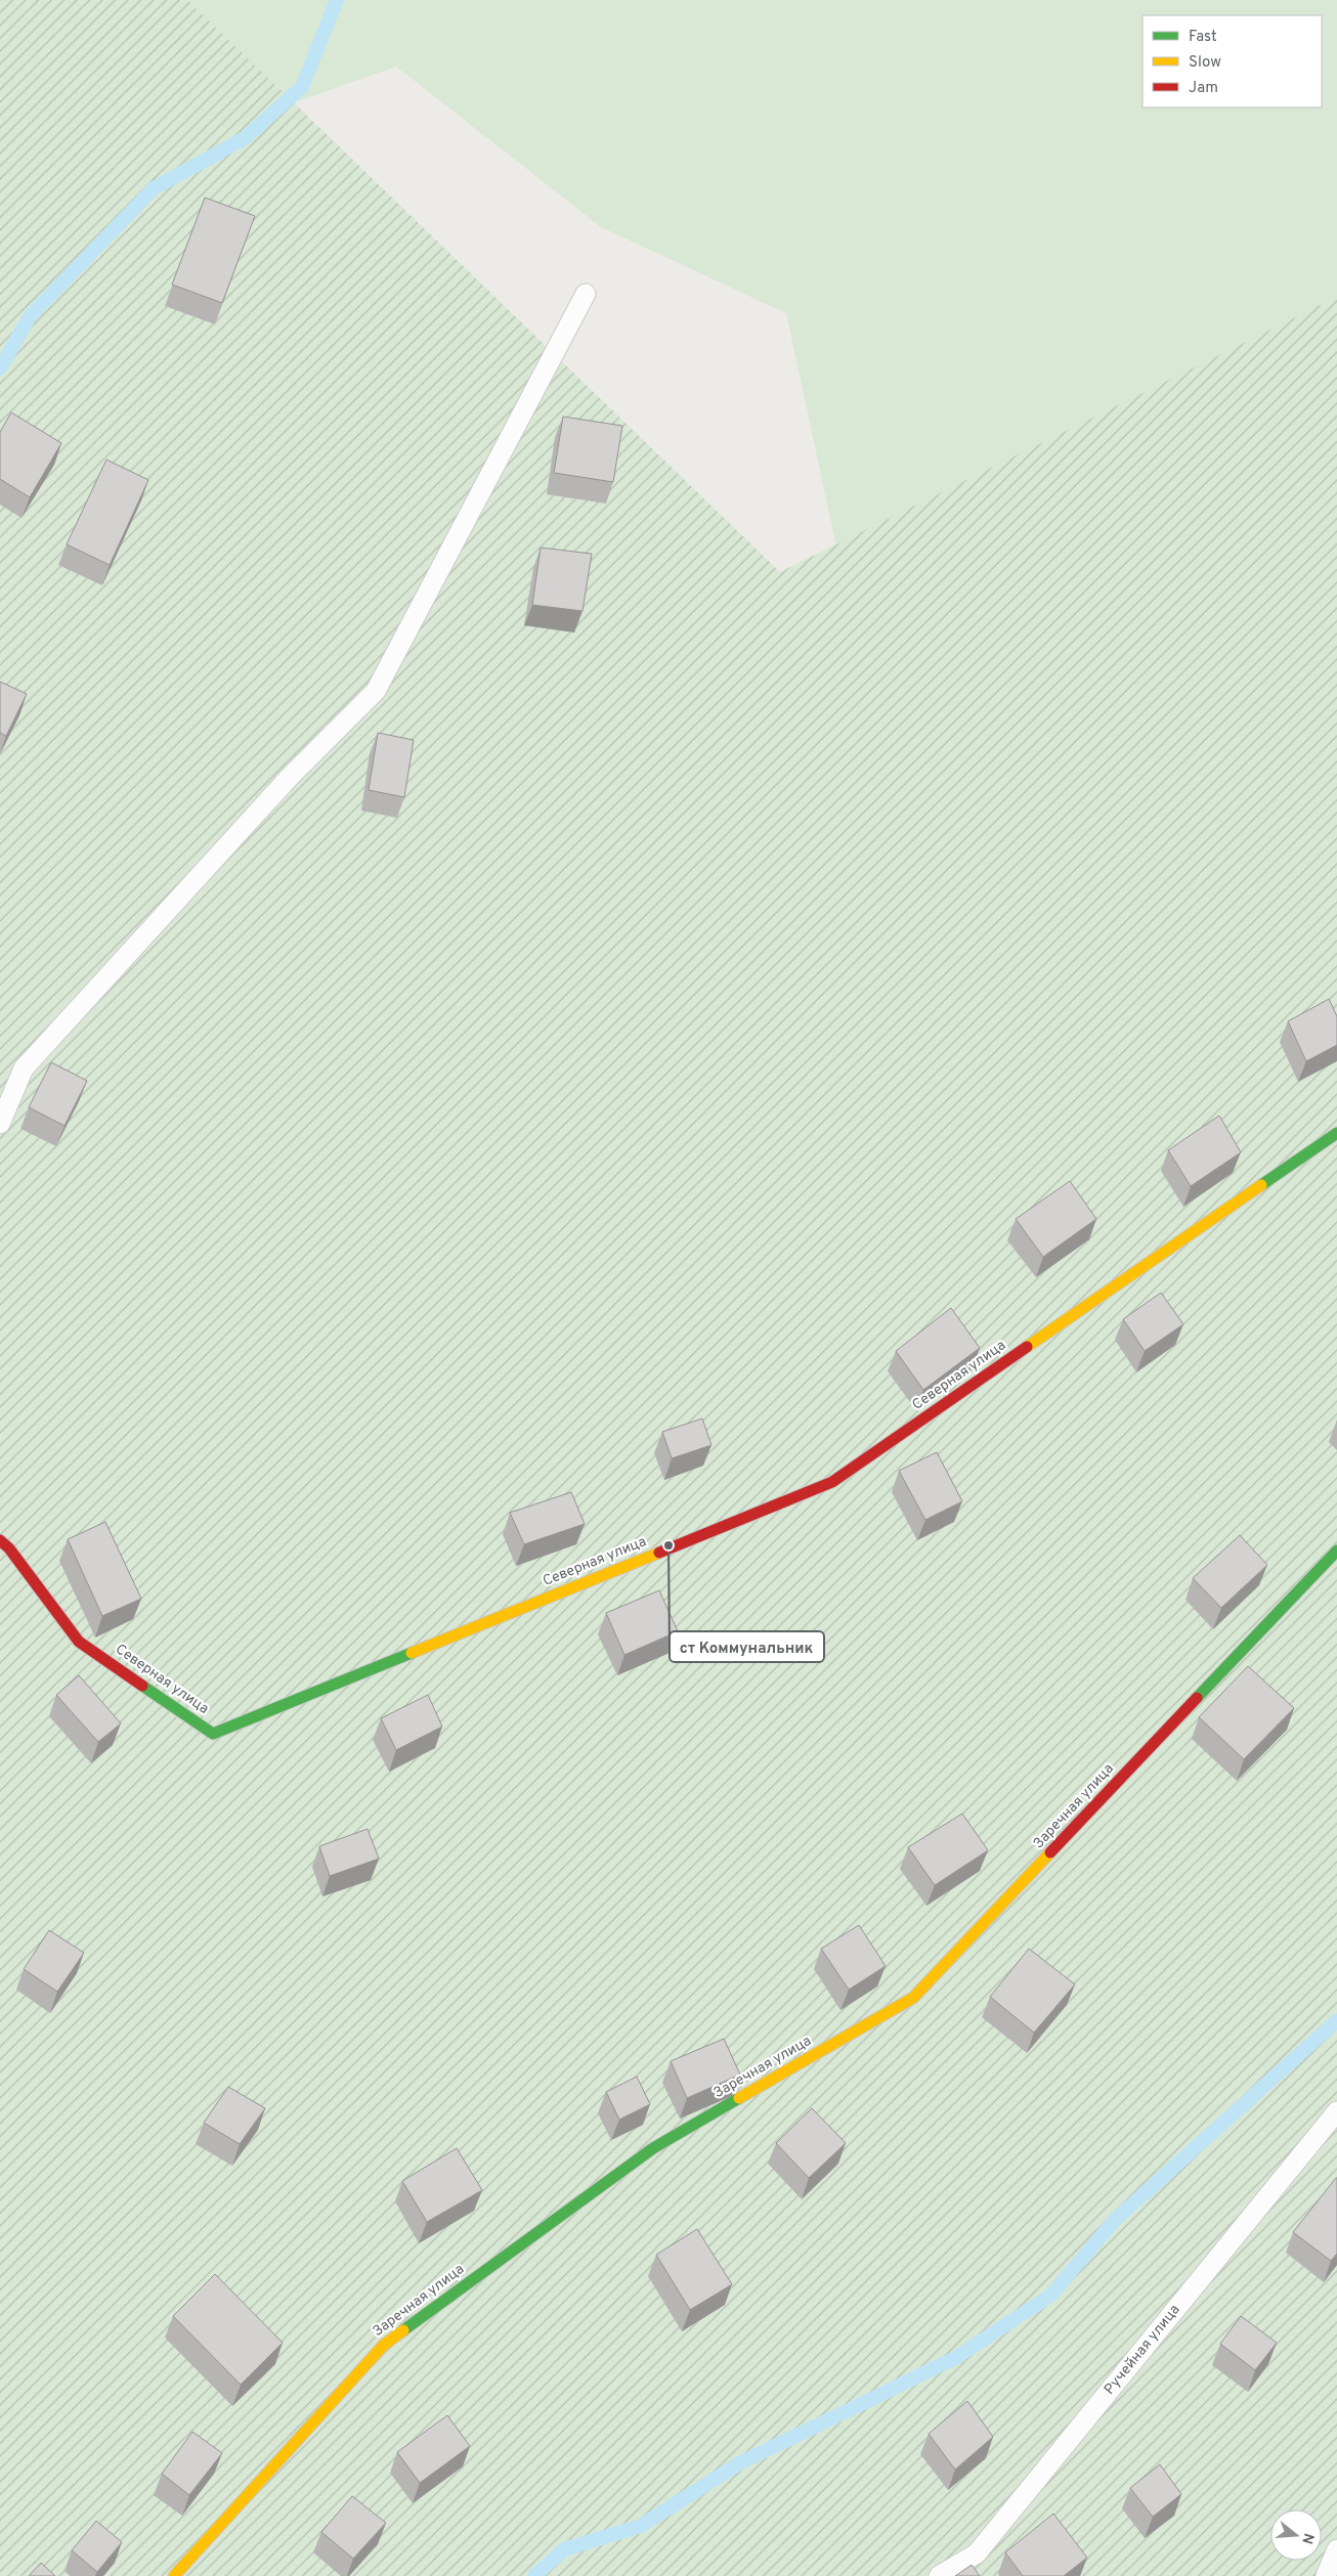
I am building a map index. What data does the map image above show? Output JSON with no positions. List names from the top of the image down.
{
  "streets": {
    "street": ["Северная улица", "Заречная улица"],
    "lane": ["Ручейная улица"]
  },
  "places": ["ст Коммунальник"],
  "legend": ["Fast", "Slow", "Jam"],
  "north": "right"
}
